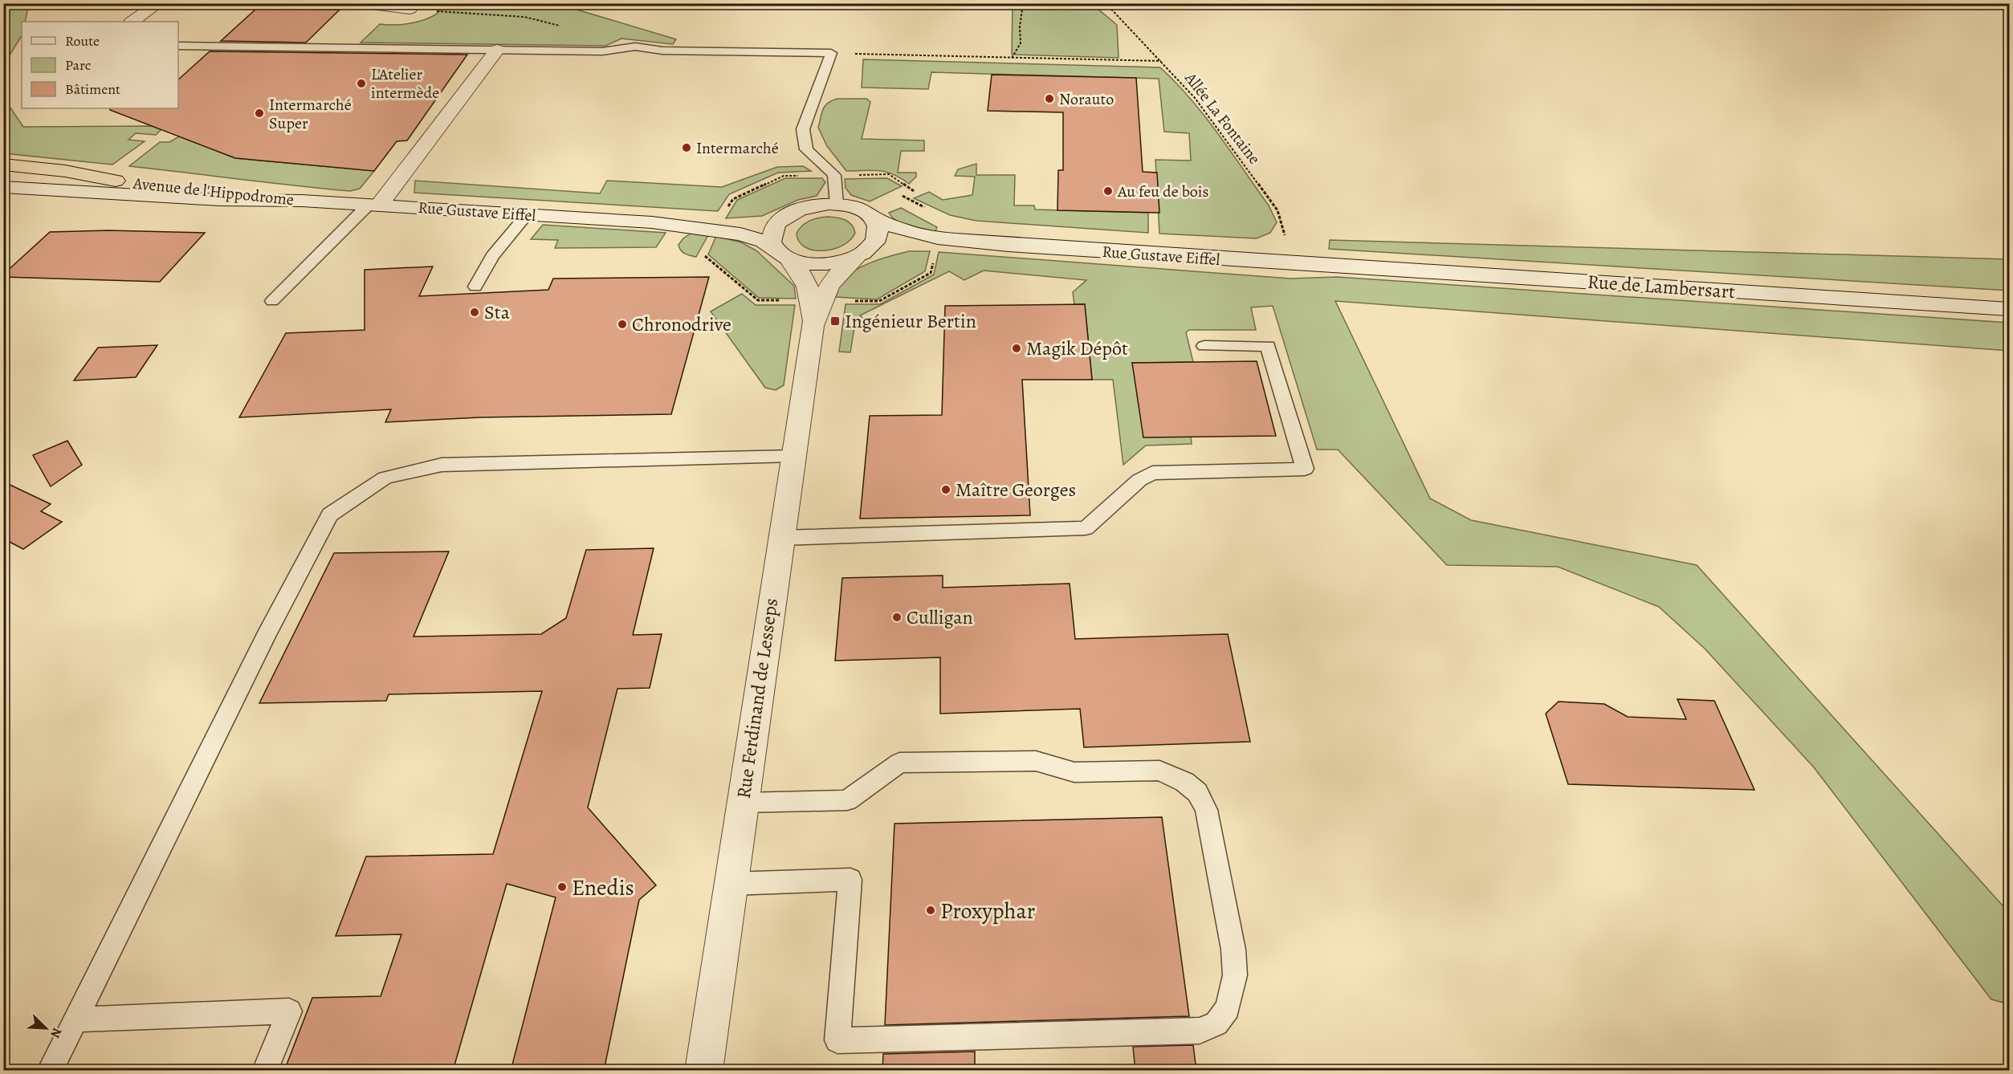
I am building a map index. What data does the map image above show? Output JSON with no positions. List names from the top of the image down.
{
  "streets": {
    "main road": [
      "Avenue de l'Hippodrome",
      "Rue Gustave Eiffel",
      "Rue de Lambersart",
      "Rue Ferdinand de Lesseps"
    ],
    "path": ["Allée La Fontaine"]
  },
  "crossings": [
    ["Allée La Fontaine", "Rue Gustave Eiffel"],
    ["Allée La Fontaine", "Rue de Lambersart"],
    ["Avenue de l'Hippodrome", "Rue Gustave Eiffel"],
    ["Rue Gustave Eiffel", "Rue de Lambersart"],
    ["Rue Gustave Eiffel", "Rue Ferdinand de Lesseps"]
  ],
  "places": {
    "other": [
      "L'Atelier intermède",
      "Norauto",
      "Intermarché Super",
      "Intermarché",
      "Au feu de bois",
      "Sta",
      "Chronodrive",
      "Magik Dépôt",
      "Maître Georges",
      "Culligan",
      "Enedis",
      "Proxyphar"
    ],
    "transit": ["Ingénieur Bertin"]
  },
  "legend": ["Route", "Parc", "Bâtiment"],
  "north": "bottom right"
}
